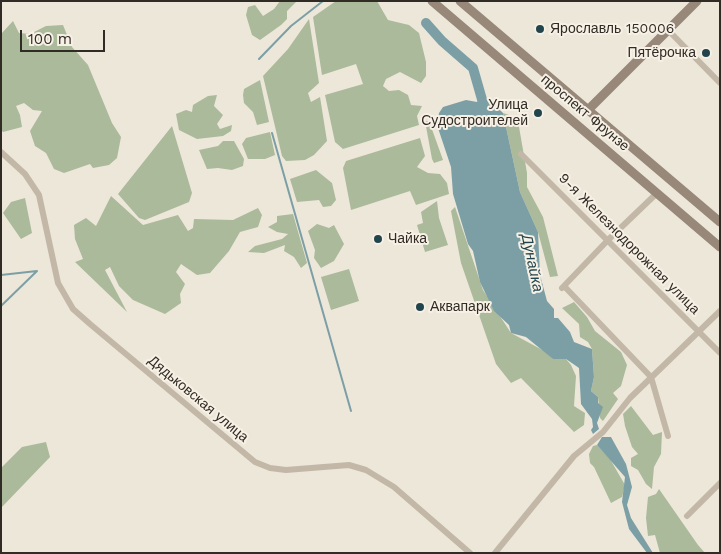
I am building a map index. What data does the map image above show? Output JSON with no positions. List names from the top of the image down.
{
  "streets": {
    "main road": ["проспект Фрунзе"],
    "street": ["9-я Железнодорожная улица", "Дядьковская улица"]
  },
  "water": ["Дунайка"],
  "places": [
    "Ярославль 150006",
    "Пятёрочка",
    "Улица Судостроителей",
    "Чайка",
    "Аквапарк"
  ],
  "scale_bar": "100 m"
}
